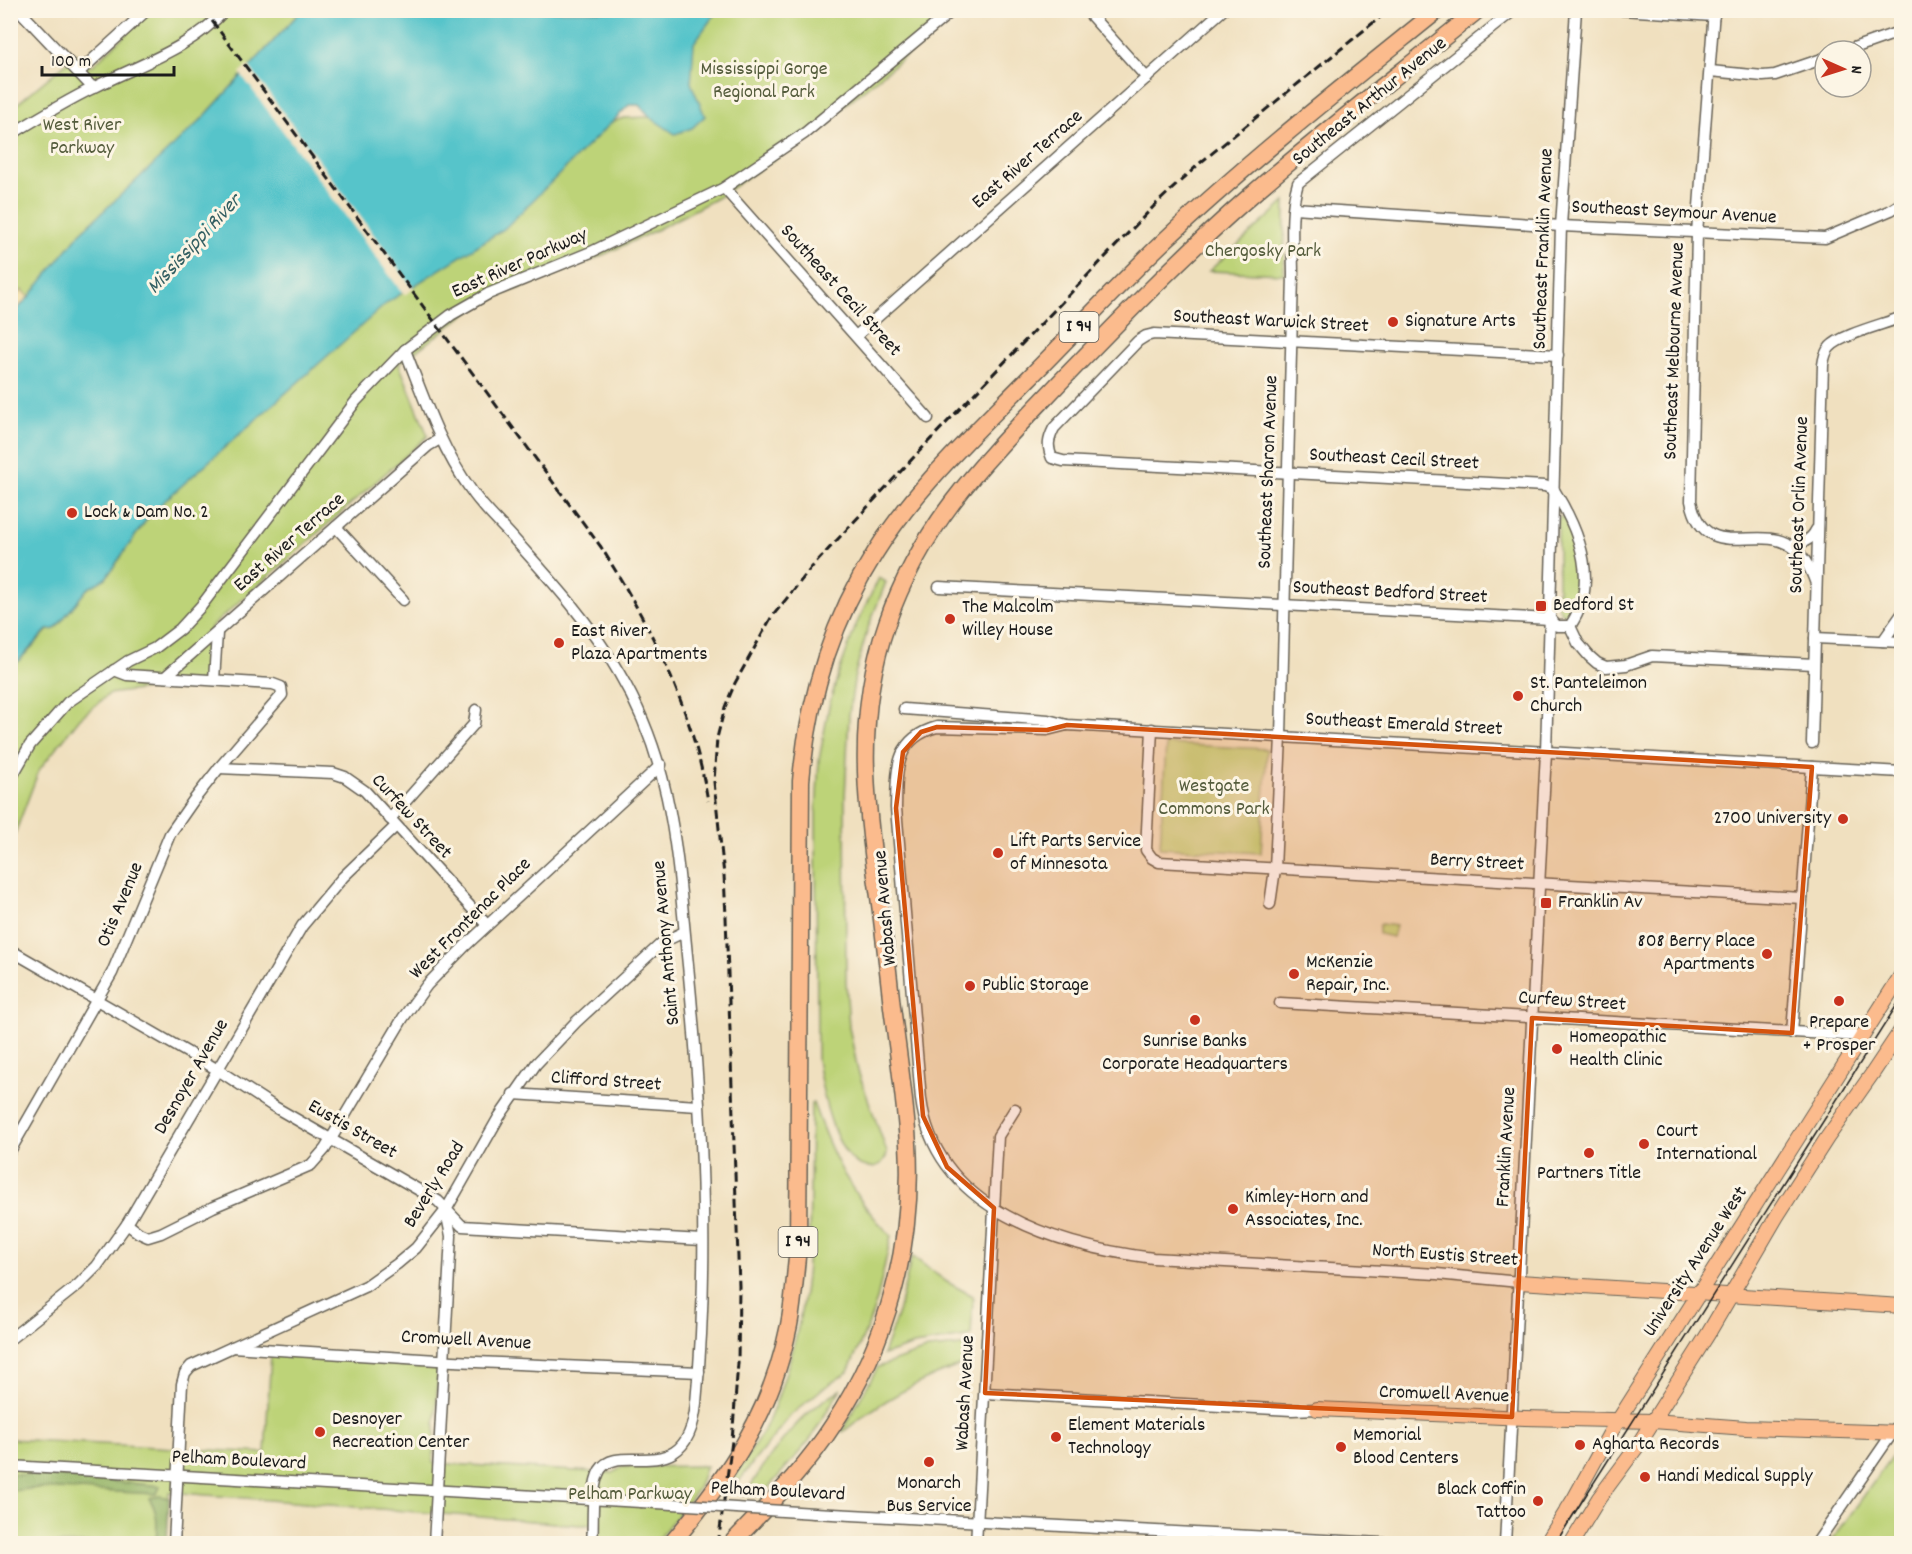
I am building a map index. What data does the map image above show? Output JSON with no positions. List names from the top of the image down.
{
  "streets": {
    "highway": ["I 94"],
    "main road": ["North Eustis Street", "University Avenue West", "Cromwell Avenue"],
    "street": [
      "Southeast Arthur Avenue",
      "East River Terrace",
      "Southeast Seymour Avenue",
      "Southeast Franklin Avenue",
      "East River Parkway",
      "Southeast Cecil Street",
      "Southeast Warwick Street",
      "Southeast Melbourne Avenue",
      "Southeast Sharon Avenue",
      "Southeast Orlin Avenue",
      "Southeast Bedford Street",
      "Southeast Emerald Street",
      "Curfew Street",
      "Berry Street",
      "Otis Avenue",
      "Wabash Avenue",
      "West Frontenac Place",
      "Saint Anthony Avenue",
      "Desnoyer Avenue",
      "Clifford Street",
      "Eustis Street",
      "Franklin Avenue",
      "Beverly Road",
      "Pelham Boulevard"
    ]
  },
  "crossings": [
    ["Southeast Arthur Avenue", "Southeast Seymour Avenue"],
    ["Southeast Arthur Avenue", "Southeast Sharon Avenue"],
    ["East River Terrace", "Southeast Cecil Street"],
    ["East River Terrace", "Saint Anthony Avenue"],
    ["Southeast Seymour Avenue", "Southeast Franklin Avenue"],
    ["Southeast Seymour Avenue", "Southeast Melbourne Avenue"],
    ["Southeast Seymour Avenue", "Southeast Sharon Avenue"],
    ["Southeast Franklin Avenue", "Southeast Cecil Street"],
    ["Southeast Franklin Avenue", "Southeast Warwick Street"],
    ["Southeast Franklin Avenue", "Southeast Bedford Street"],
    ["Southeast Franklin Avenue", "Southeast Emerald Street"],
    ["Southeast Franklin Avenue", "Franklin Avenue"],
    ["East River Parkway", "Southeast Cecil Street"],
    ["East River Parkway", "Saint Anthony Avenue"],
    ["Southeast Cecil Street", "Southeast Warwick Street"],
    ["Southeast Cecil Street", "Southeast Sharon Avenue"],
    ["Southeast Warwick Street", "Southeast Sharon Avenue"],
    ["Southeast Sharon Avenue", "Southeast Bedford Street"],
    ["Southeast Sharon Avenue", "Southeast Emerald Street"],
    ["Southeast Sharon Avenue", "Berry Street"],
    ["Southeast Emerald Street", "Berry Street"],
    ["Southeast Emerald Street", "Wabash Avenue"],
    ["Southeast Emerald Street", "Franklin Avenue"],
    ["Curfew Street", "Otis Avenue"],
    ["Curfew Street", "West Frontenac Place"],
    ["Curfew Street", "Desnoyer Avenue"],
    ["Curfew Street", "Franklin Avenue"],
    ["Curfew Street", "University Avenue West"],
    ["Berry Street", "Franklin Avenue"],
    ["Otis Avenue", "Eustis Street"],
    ["Wabash Avenue", "North Eustis Street"],
    ["Wabash Avenue", "Cromwell Avenue"],
    ["Wabash Avenue", "Pelham Boulevard"],
    ["West Frontenac Place", "Saint Anthony Avenue"],
    ["West Frontenac Place", "Desnoyer Avenue"],
    ["West Frontenac Place", "Eustis Street"],
    ["Saint Anthony Avenue", "Clifford Street"],
    ["Saint Anthony Avenue", "Eustis Street"],
    ["Saint Anthony Avenue", "Beverly Road"],
    ["Saint Anthony Avenue", "Cromwell Avenue"],
    ["Saint Anthony Avenue", "Pelham Boulevard"],
    ["Desnoyer Avenue", "Eustis Street"],
    ["Clifford Street", "Beverly Road"],
    ["Eustis Street", "Beverly Road"],
    ["Franklin Avenue", "North Eustis Street"],
    ["Franklin Avenue", "Cromwell Avenue"],
    ["Beverly Road", "Cromwell Avenue"],
    ["Beverly Road", "Pelham Boulevard"],
    ["North Eustis Street", "University Avenue West"],
    ["University Avenue West", "Cromwell Avenue"]
  ],
  "water": ["Mississippi River"],
  "parks": [
    "Mississippi Gorge Regional Park",
    "West River Parkway",
    "Chergosky Park",
    "Westgate Commons Park",
    "Pelham Parkway"
  ],
  "places": {
    "other": [
      "Signature Arts",
      "Lock & Dam No. 2",
      "The Malcolm Willey House",
      "East River Plaza Apartments",
      "St. Panteleimon Church",
      "2700 University",
      "Lift Parts Service of Minnesota",
      "808 Berry Place Apartments",
      "McKenzie Repair, Inc.",
      "Public Storage",
      "Prepare + Prosper",
      "Sunrise Banks Corporate Headquarters",
      "Homeopathic Health Clinic",
      "Court International",
      "Partners Title",
      "Kimley-Horn and Associates, Inc.",
      "Desnoyer Recreation Center",
      "Element Materials Technology",
      "Agharta Records",
      "Memorial Blood Centers",
      "Monarch Bus Service",
      "Handi Medical Supply",
      "Black Coffin Tattoo"
    ],
    "transit": ["Bedford St", "Franklin Av"]
  },
  "scale_bar": "100 m",
  "north": "right"
}
